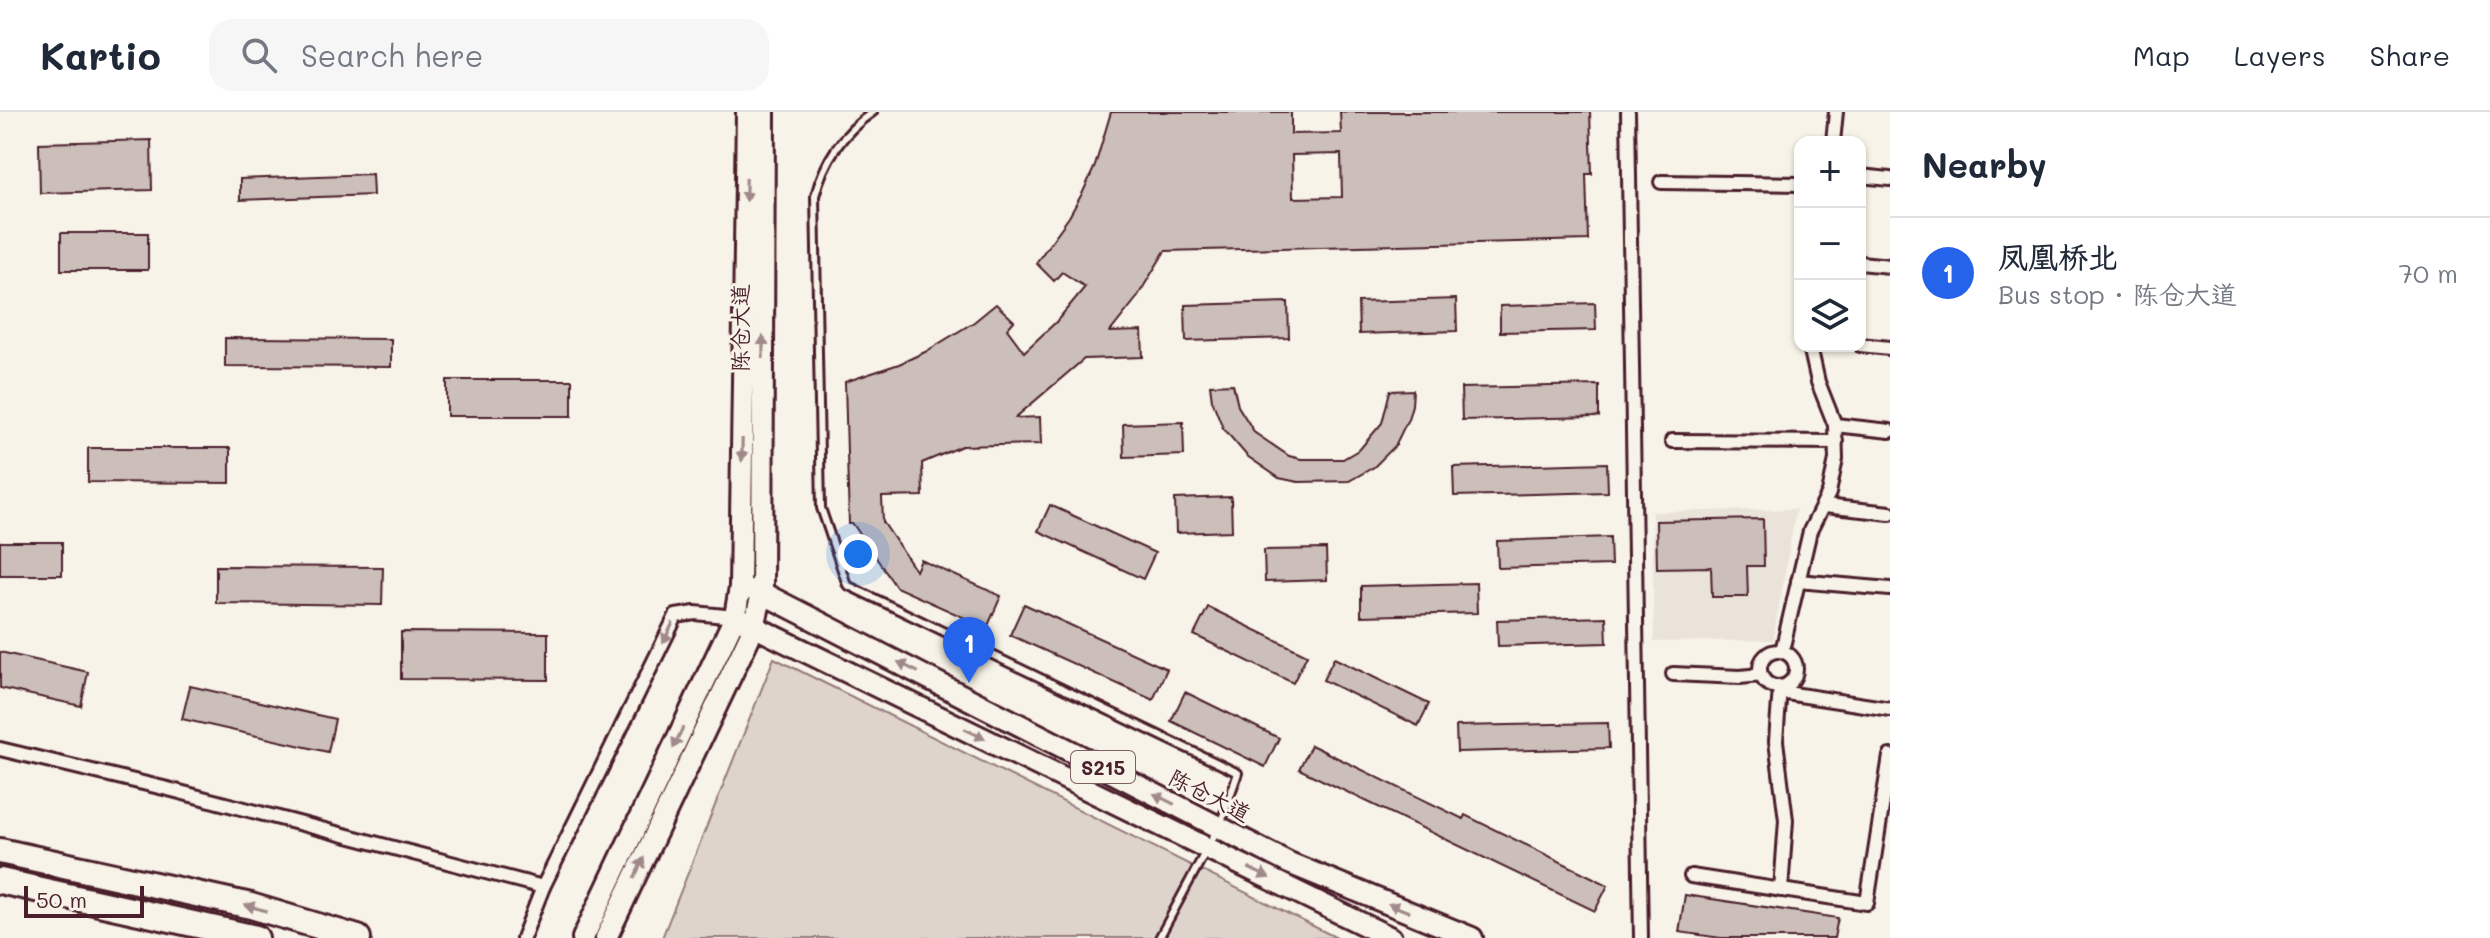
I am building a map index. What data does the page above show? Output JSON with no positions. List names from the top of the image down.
{
  "streets": {
    "main road": ["陈仓大道", "S215"]
  },
  "scale_bar": "50 m",
  "page": {
    "header": "Kartio",
    "search": "Search here",
    "nav": ["Map", "Layers", "Share"],
    "heading": "Nearby",
    "map_buttons": ["+", "−"],
    "list": [
      {
        "mark": "1",
        "name": "凤凰桥北",
        "note": "Bus stop · 陈仓大道",
        "value": "70 m"
      }
    ],
    "pins": "1",
    "scale": "50 m"
  }
}
